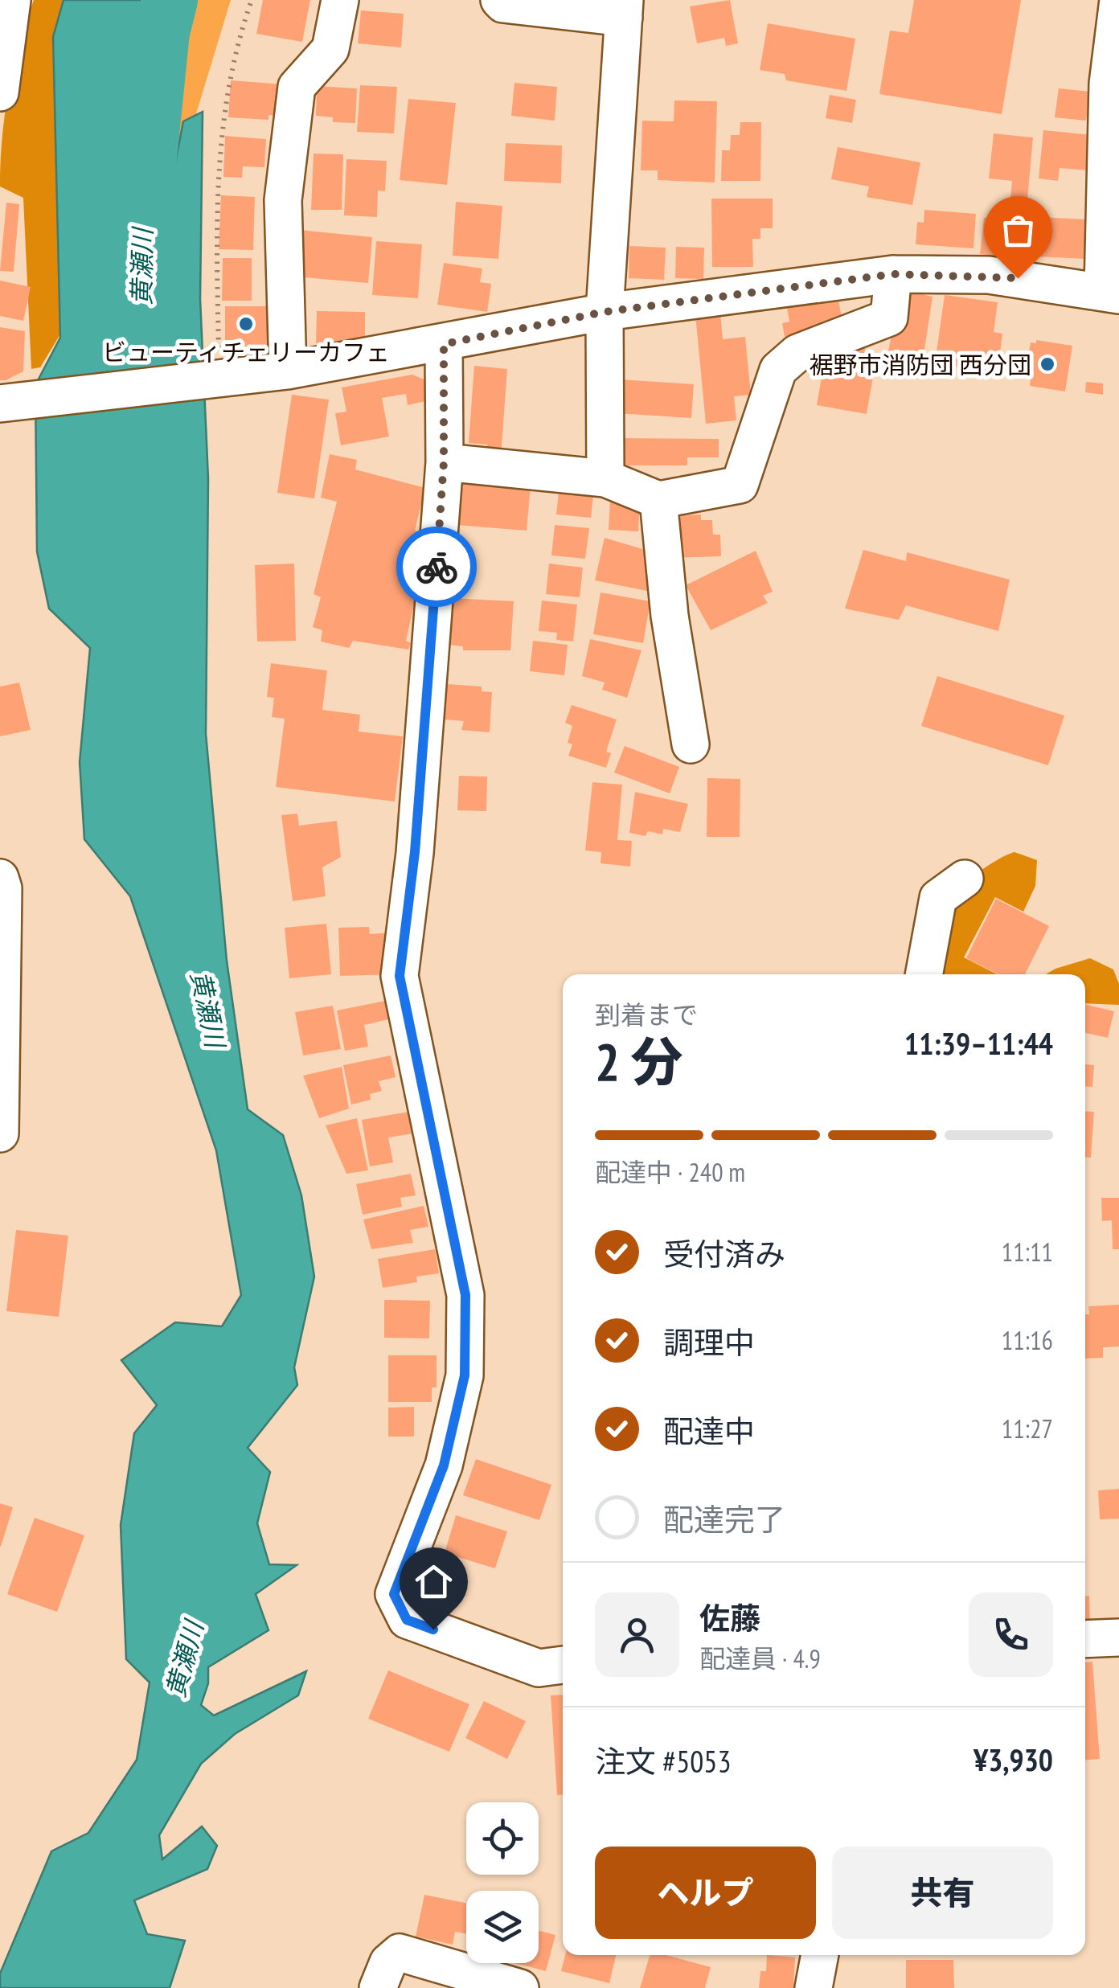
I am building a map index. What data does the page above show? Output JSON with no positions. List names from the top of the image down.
{
  "water": ["黄瀬川"],
  "places": ["ビューティチェリーカフェ", "裾野市消防団 西分団"],
  "page": {
    "heading": ["2 分", "到着まで", "11:39–11:44"],
    "panel": [
      "佐藤",
      "配達員 · 4.9",
      "注文 #5053",
      "¥3,930"
    ],
    "bar": "配達中 · 240 m",
    "list": [
      ["受付済み", "11:11"],
      ["調理中", "11:16"],
      ["配達中", "11:27"],
      "配達完了"
    ],
    "buttons": ["ヘルプ", "共有"]
  }
}
